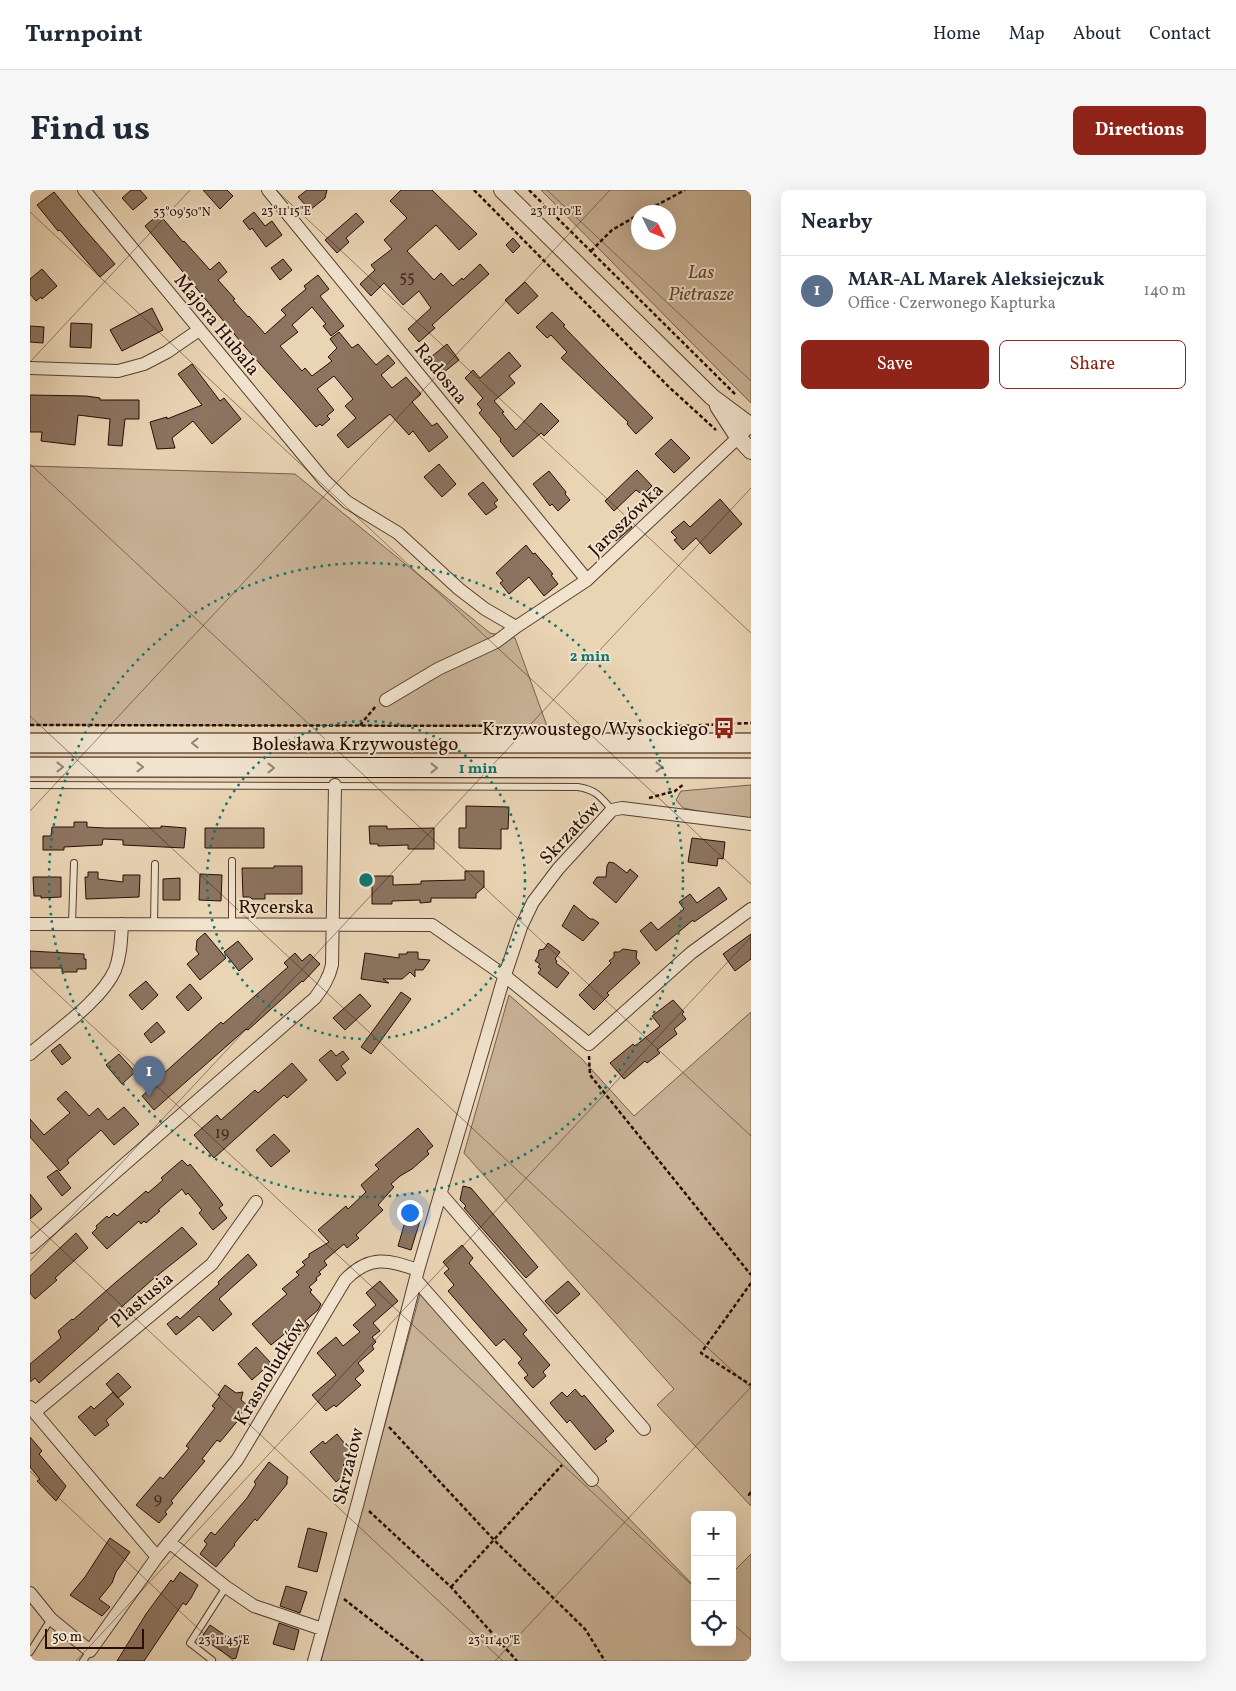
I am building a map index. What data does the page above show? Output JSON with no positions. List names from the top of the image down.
{
  "streets": {
    "main road": ["Bolesława Krzywoustego"],
    "street": [
      "Majora Hubala",
      "Radosna",
      "Jaroszówka",
      "Skrzatów",
      "Rycerska",
      "Plastusia",
      "Krasnoludków"
    ]
  },
  "crossings": [
    ["Majora Hubala", "Jaroszówka"],
    ["Radosna", "Jaroszówka"],
    ["Skrzatów", "Rycerska"],
    ["Skrzatów", "Krasnoludków"]
  ],
  "parks": ["Las Pietrasze"],
  "places": {
    "bus stop": ["Krzywoustego/Wysockiego"]
  },
  "house_numbers": ["55", "19", "9"],
  "scale_bar": "50 m",
  "north": "bottom right",
  "page": {
    "header": "Turnpoint",
    "nav": [
      "Home",
      "Map",
      "About",
      "Contact"
    ],
    "title": "Find us",
    "buttons": [
      "Directions",
      ["Save", "Share"]
    ],
    "heading": "Nearby",
    "list": [
      {
        "mark": "1",
        "name": "MAR-AL Marek Aleksiejczuk",
        "note": "Office · Czerwonego Kapturka",
        "value": "140 m"
      }
    ],
    "pins": "1",
    "map_buttons": ["+", "−"],
    "scale": "50 m"
  },
  "coordinates": [
    "23°11'10\"E",
    "23°11'15\"E",
    "53°09'50\"N",
    "23°11'45\"E",
    "23°11'40\"E"
  ],
  "rings": ["2 min", "1 min"]
}
